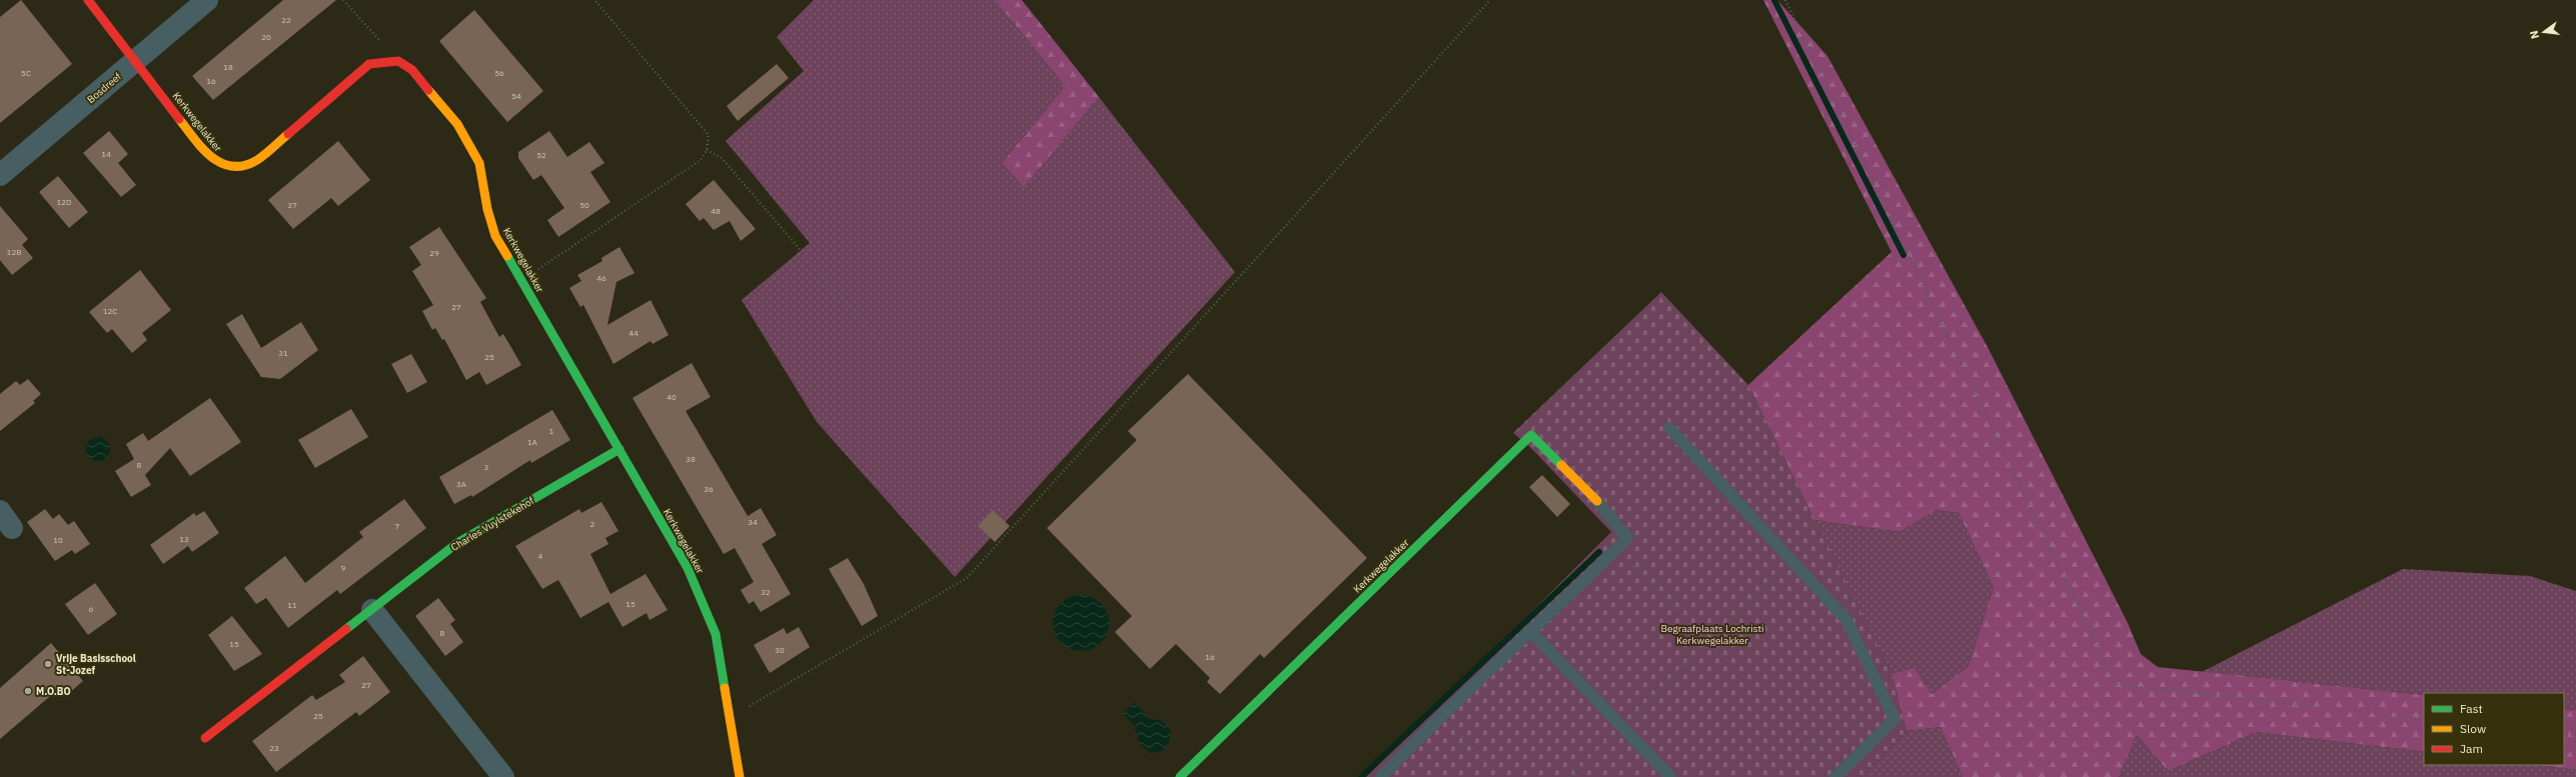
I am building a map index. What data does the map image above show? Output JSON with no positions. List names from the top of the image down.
{
  "streets": {
    "street": ["Bosdreef", "Kerkwegelakker", "Charles Vuylstekehof"]
  },
  "crossings": [
    ["Bosdreef", "Kerkwegelakker"],
    ["Kerkwegelakker", "Charles Vuylstekehof"]
  ],
  "parks": ["Begraafplaats Lochristi Kerkwegelakker"],
  "places": ["Vrije Basisschool St-Jozef", "M.O.BO"],
  "house_numbers": [
    "22",
    "20",
    "18",
    "5C",
    "56",
    "16",
    "54",
    "14",
    "52",
    "12D",
    "37",
    "50",
    "48",
    "12B",
    "29",
    "46",
    "27",
    "12C",
    "44",
    "31",
    "25",
    "40",
    "1",
    "1A",
    "38",
    "8",
    "3",
    "3A",
    "36",
    "34",
    "2",
    "7",
    "13",
    "10",
    "4",
    "9",
    "32",
    "15",
    "11",
    "6",
    "8",
    "15",
    "30",
    "16",
    "27",
    "25",
    "23"
  ],
  "legend": ["Fast", "Slow", "Jam"],
  "north": "left"
}
